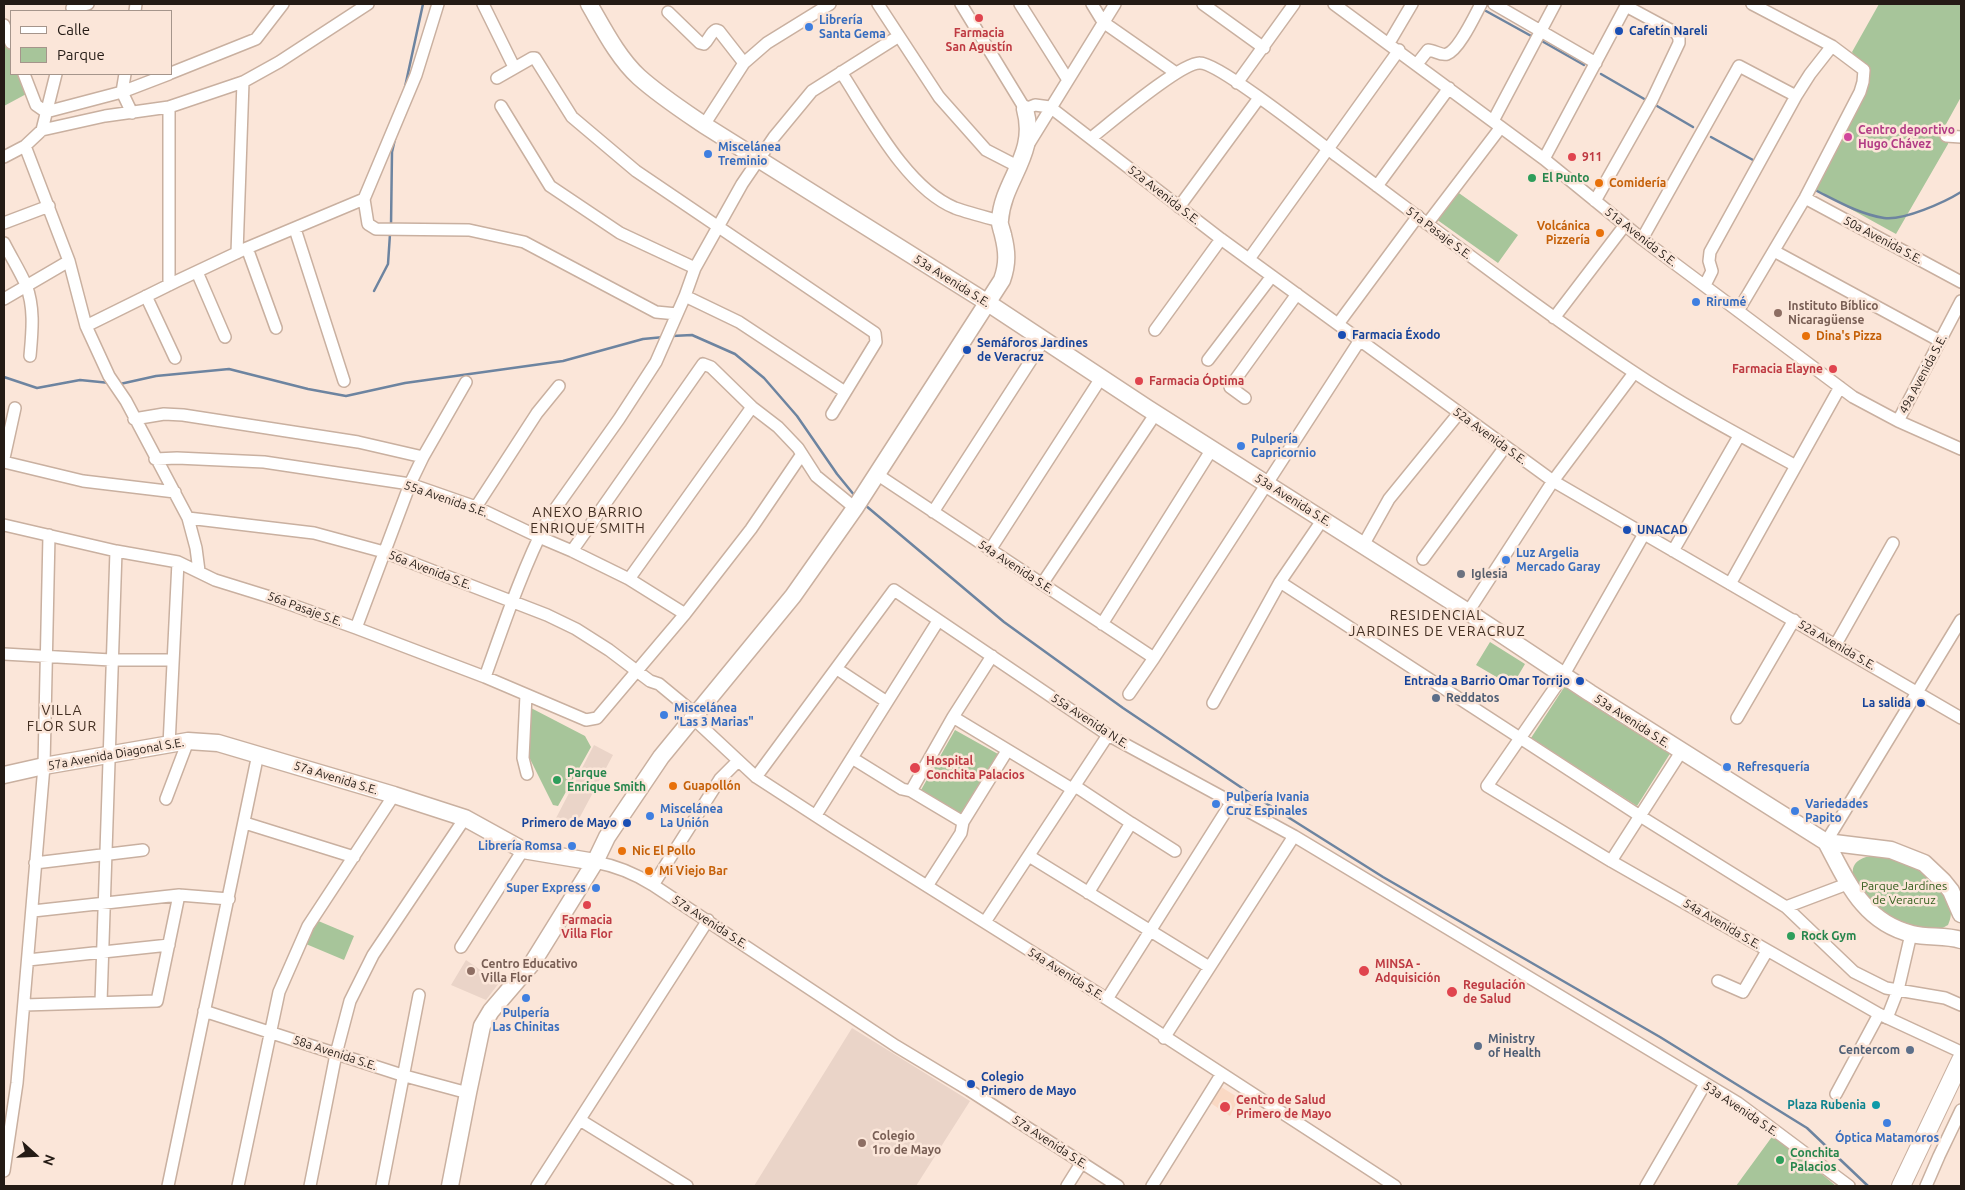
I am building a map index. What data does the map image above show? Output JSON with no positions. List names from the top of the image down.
{
  "streets": {
    "street": [
      "52a Avenida S.E.",
      "51a Pasaje S.E.",
      "51a Avenida S.E.",
      "50a Avenida S.E.",
      "53a Avenida S.E.",
      "49a Avenida S.E.",
      "55a Avenida S.E.",
      "54a Avenida S.E.",
      "56a Avenida S.E.",
      "56a Pasaje S.E.",
      "55a Avenida N.E.",
      "57a Avenida Diagonal S.E.",
      "57a Avenida S.E.",
      "58a Avenida S.E."
    ]
  },
  "crossings": [
    ["52a Avenida S.E.", "51a Pasaje S.E."],
    ["51a Avenida S.E.", "49a Avenida S.E."],
    ["53a Avenida S.E.", "55a Avenida N.E."],
    ["54a Avenida S.E.", "56a Avenida S.E."],
    ["56a Avenida S.E.", "56a Pasaje S.E."],
    ["57a Avenida Diagonal S.E.", "57a Avenida S.E."]
  ],
  "districts": ["ANEXO BARRIO ENRIQUE SMITH", "RESIDENCIAL JARDINES DE VERACRUZ", "VILLA FLOR SUR"],
  "parks": ["Parque Jardines de Veracruz"],
  "places": [
    "Farmacia San Agustín",
    "Librería Santa Gema",
    "Cafetín Nareli",
    "Centro deportivo Hugo Chávez",
    "Miscelánea Treminio",
    "911",
    "El Punto",
    "Comidería",
    "Volcánica Pizzería",
    "Rirumé",
    "Instituto Bíblico Nicaragüense",
    "Farmacia Éxodo",
    "Dina's Pizza",
    "Semáforos Jardines de Veracruz",
    "Farmacia Elayne",
    "Farmacia Óptima",
    "Pulpería Capricornio",
    "UNACAD",
    "Luz Argelia Mercado Garay",
    "Iglesia",
    "Entrada a Barrio Omar Torrijo",
    "Reddatos",
    "La salida",
    "Miscelánea \"Las 3 Marias\"",
    "Refresquería",
    "Hospital Conchita Palacios",
    "Parque Enrique Smith",
    "Guapollón",
    "Pulpería Ivania Cruz Espinales",
    "Variedades Papito",
    "Miscelánea La Unión",
    "Primero de Mayo",
    "Librería Romsa",
    "Nic El Pollo",
    "Mi Viejo Bar",
    "Super Express",
    "Farmacia Villa Flor",
    "Rock Gym",
    "Centro Educativo Villa Flor",
    "MINSA - Adquisición",
    "Regulación de Salud",
    "Pulpería Las Chinitas",
    "Ministry of Health",
    "Centercom",
    "Colegio Primero de Mayo",
    "Plaza Rubenia",
    "Centro de Salud Primero de Mayo",
    "Óptica Matamoros",
    "Colegio 1ro de Mayo",
    "Conchita Palacios"
  ],
  "legend": ["Calle", "Parque"],
  "north": "right"
}
